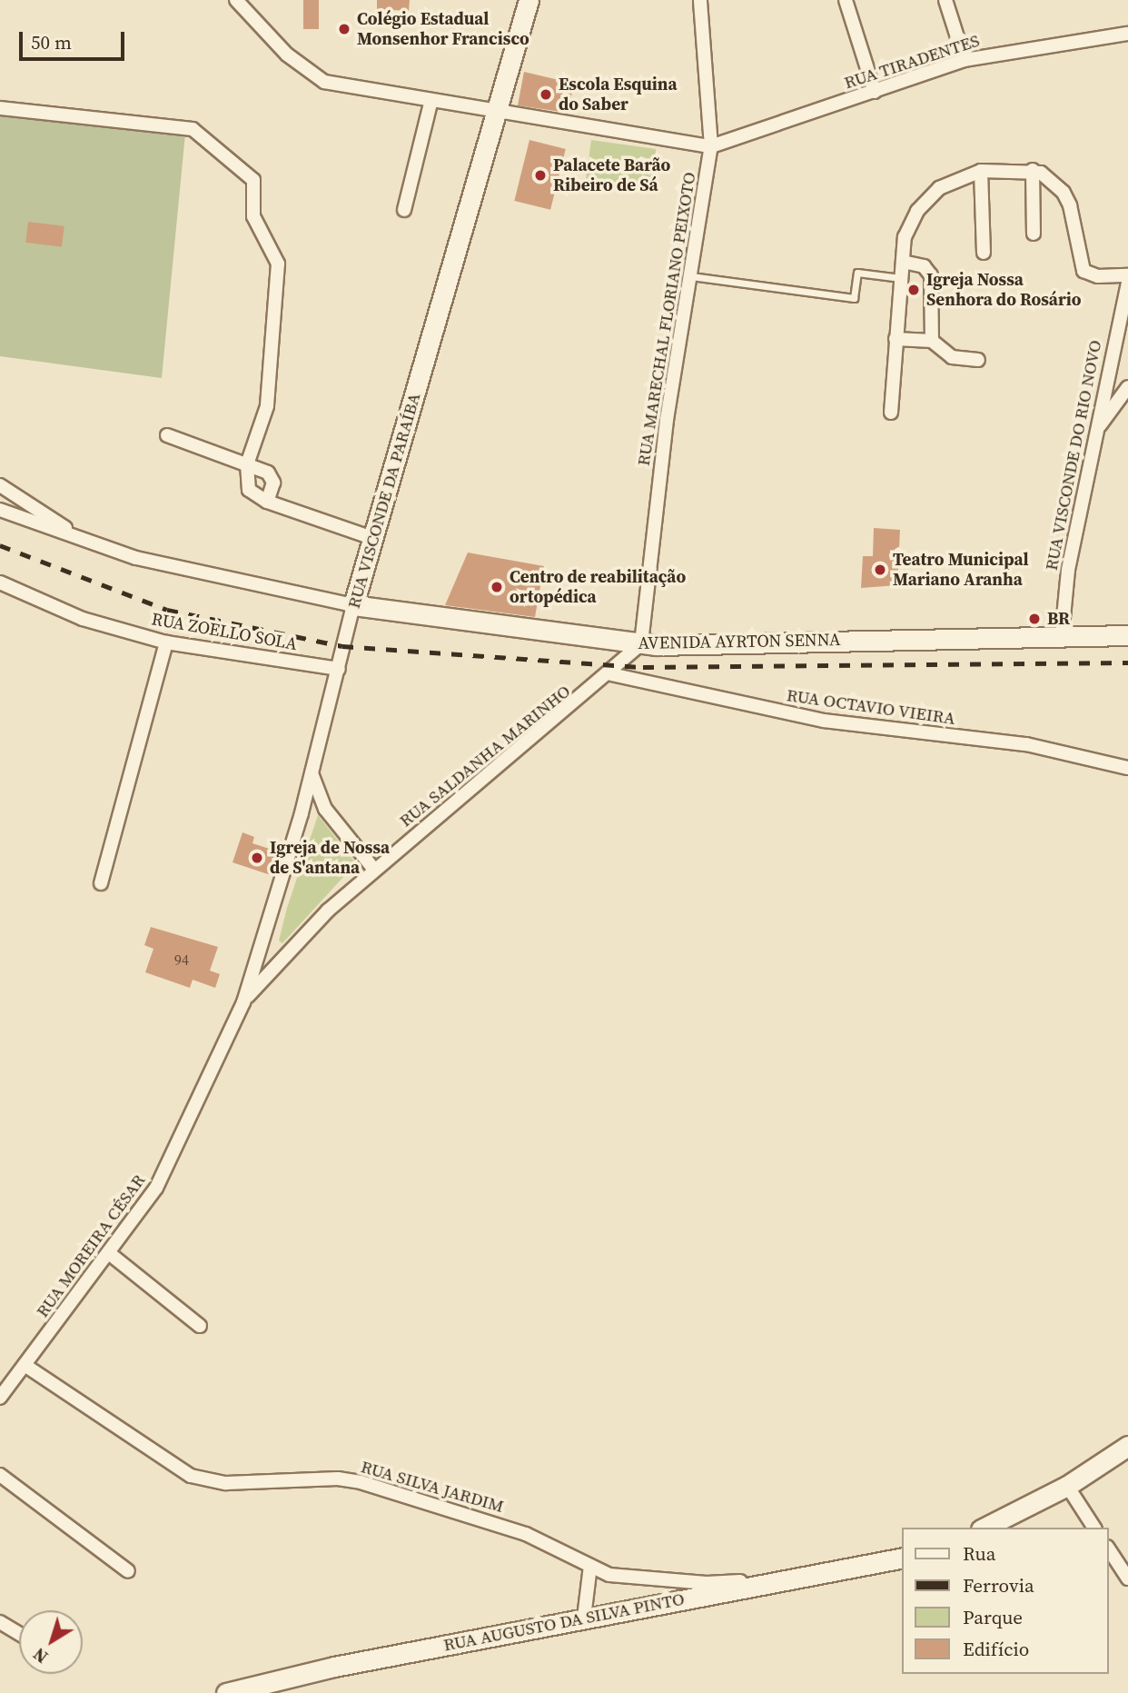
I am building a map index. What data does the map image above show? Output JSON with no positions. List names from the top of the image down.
{
  "streets": {
    "main road": ["RUA VISCONDE DA PARAÍBA", "AVENIDA AYRTON SENNA", "RUA AUGUSTO DA SILVA PINTO"],
    "street": [
      "RUA TIRADENTES",
      "RUA MARECHAL FLORIANO PEIXOTO",
      "RUA VISCONDE DO RIO NOVO",
      "RUA ZOELLO SOLA",
      "RUA OCTAVIO VIEIRA",
      "RUA SALDANHA MARINHO",
      "RUA MOREIRA CÉSAR",
      "RUA SILVA JARDIM"
    ]
  },
  "crossings": [
    ["RUA TIRADENTES", "RUA MARECHAL FLORIANO PEIXOTO"],
    ["RUA MARECHAL FLORIANO PEIXOTO", "AVENIDA AYRTON SENNA"],
    ["RUA MARECHAL FLORIANO PEIXOTO", "RUA SALDANHA MARINHO"],
    ["RUA VISCONDE DO RIO NOVO", "AVENIDA AYRTON SENNA"],
    ["RUA VISCONDE DA PARAÍBA", "RUA ZOELLO SOLA"],
    ["RUA VISCONDE DA PARAÍBA", "AVENIDA AYRTON SENNA"],
    ["RUA VISCONDE DA PARAÍBA", "RUA SALDANHA MARINHO"],
    ["RUA VISCONDE DA PARAÍBA", "RUA MOREIRA CÉSAR"],
    ["AVENIDA AYRTON SENNA", "RUA SALDANHA MARINHO"],
    ["RUA OCTAVIO VIEIRA", "RUA SALDANHA MARINHO"],
    ["RUA SALDANHA MARINHO", "RUA MOREIRA CÉSAR"],
    ["RUA MOREIRA CÉSAR", "RUA SILVA JARDIM"],
    ["RUA SILVA JARDIM", "RUA AUGUSTO DA SILVA PINTO"]
  ],
  "places": [
    "Colégio Estadual Monsenhor Francisco",
    "Escola Esquina do Saber",
    "Palacete Barão Ribeiro de Sá",
    "Igreja Nossa Senhora do Rosário",
    "Teatro Municipal Mariano Aranha",
    "Centro de reabilitação ortopédica",
    "BR",
    "Igreja de Nossa de S'antana"
  ],
  "house_numbers": ["94"],
  "legend": [
    "Rua",
    "Ferrovia",
    "Parque",
    "Edifício"
  ],
  "scale_bar": "50 m",
  "north": "bottom left"
}
